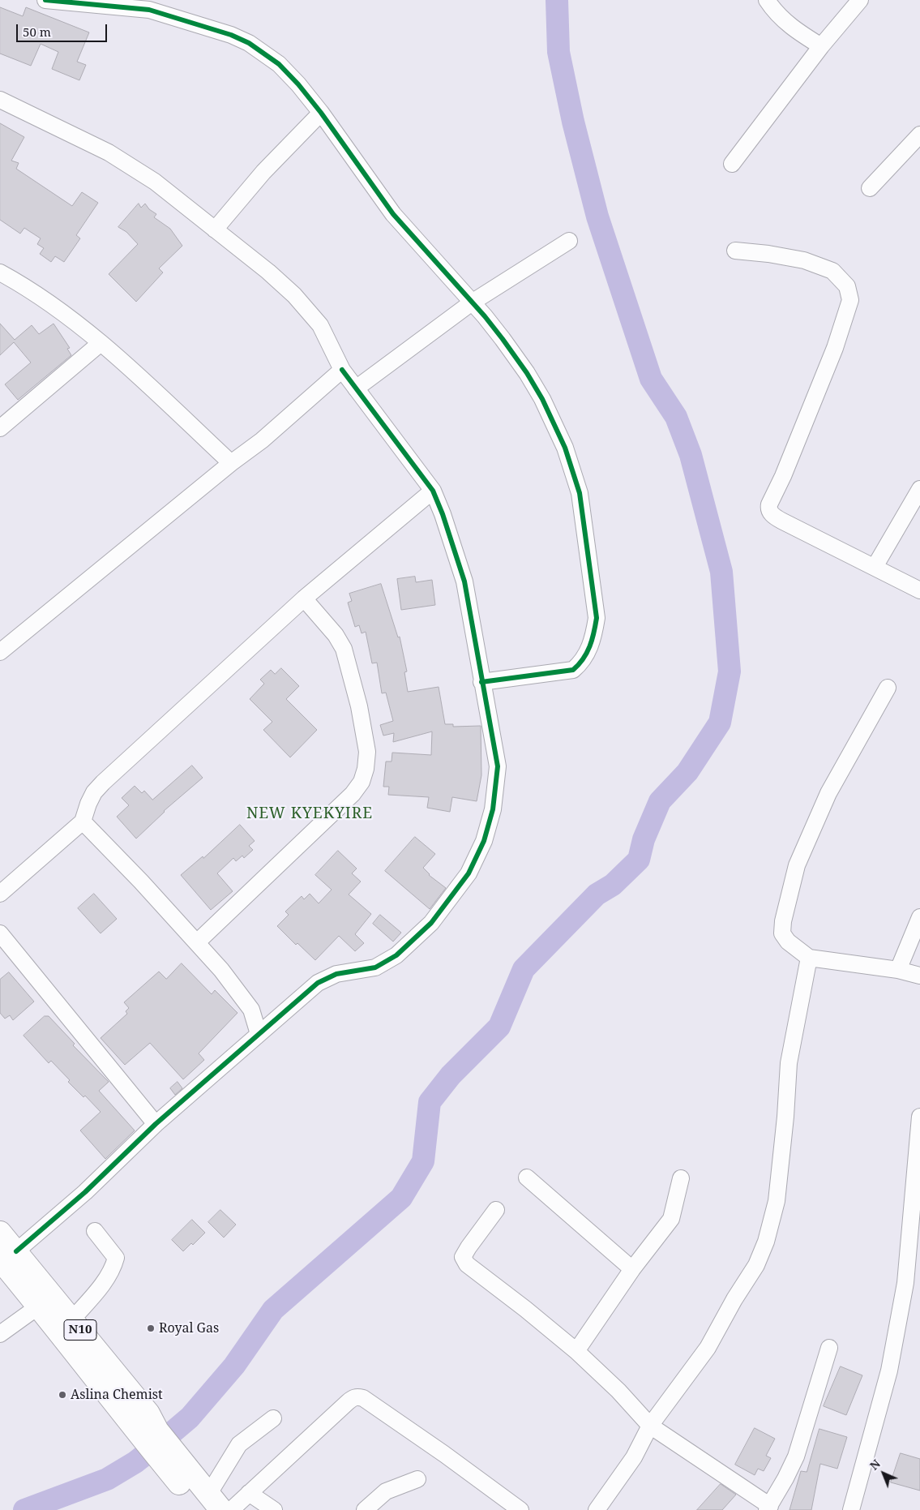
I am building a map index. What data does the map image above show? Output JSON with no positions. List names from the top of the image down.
{
  "streets": {
    "highway": ["N10"]
  },
  "districts": ["NEW KYEKYIRE"],
  "places": ["Royal Gas", "Aslina Chemist"],
  "scale_bar": "50 m",
  "north": "top left"
}
